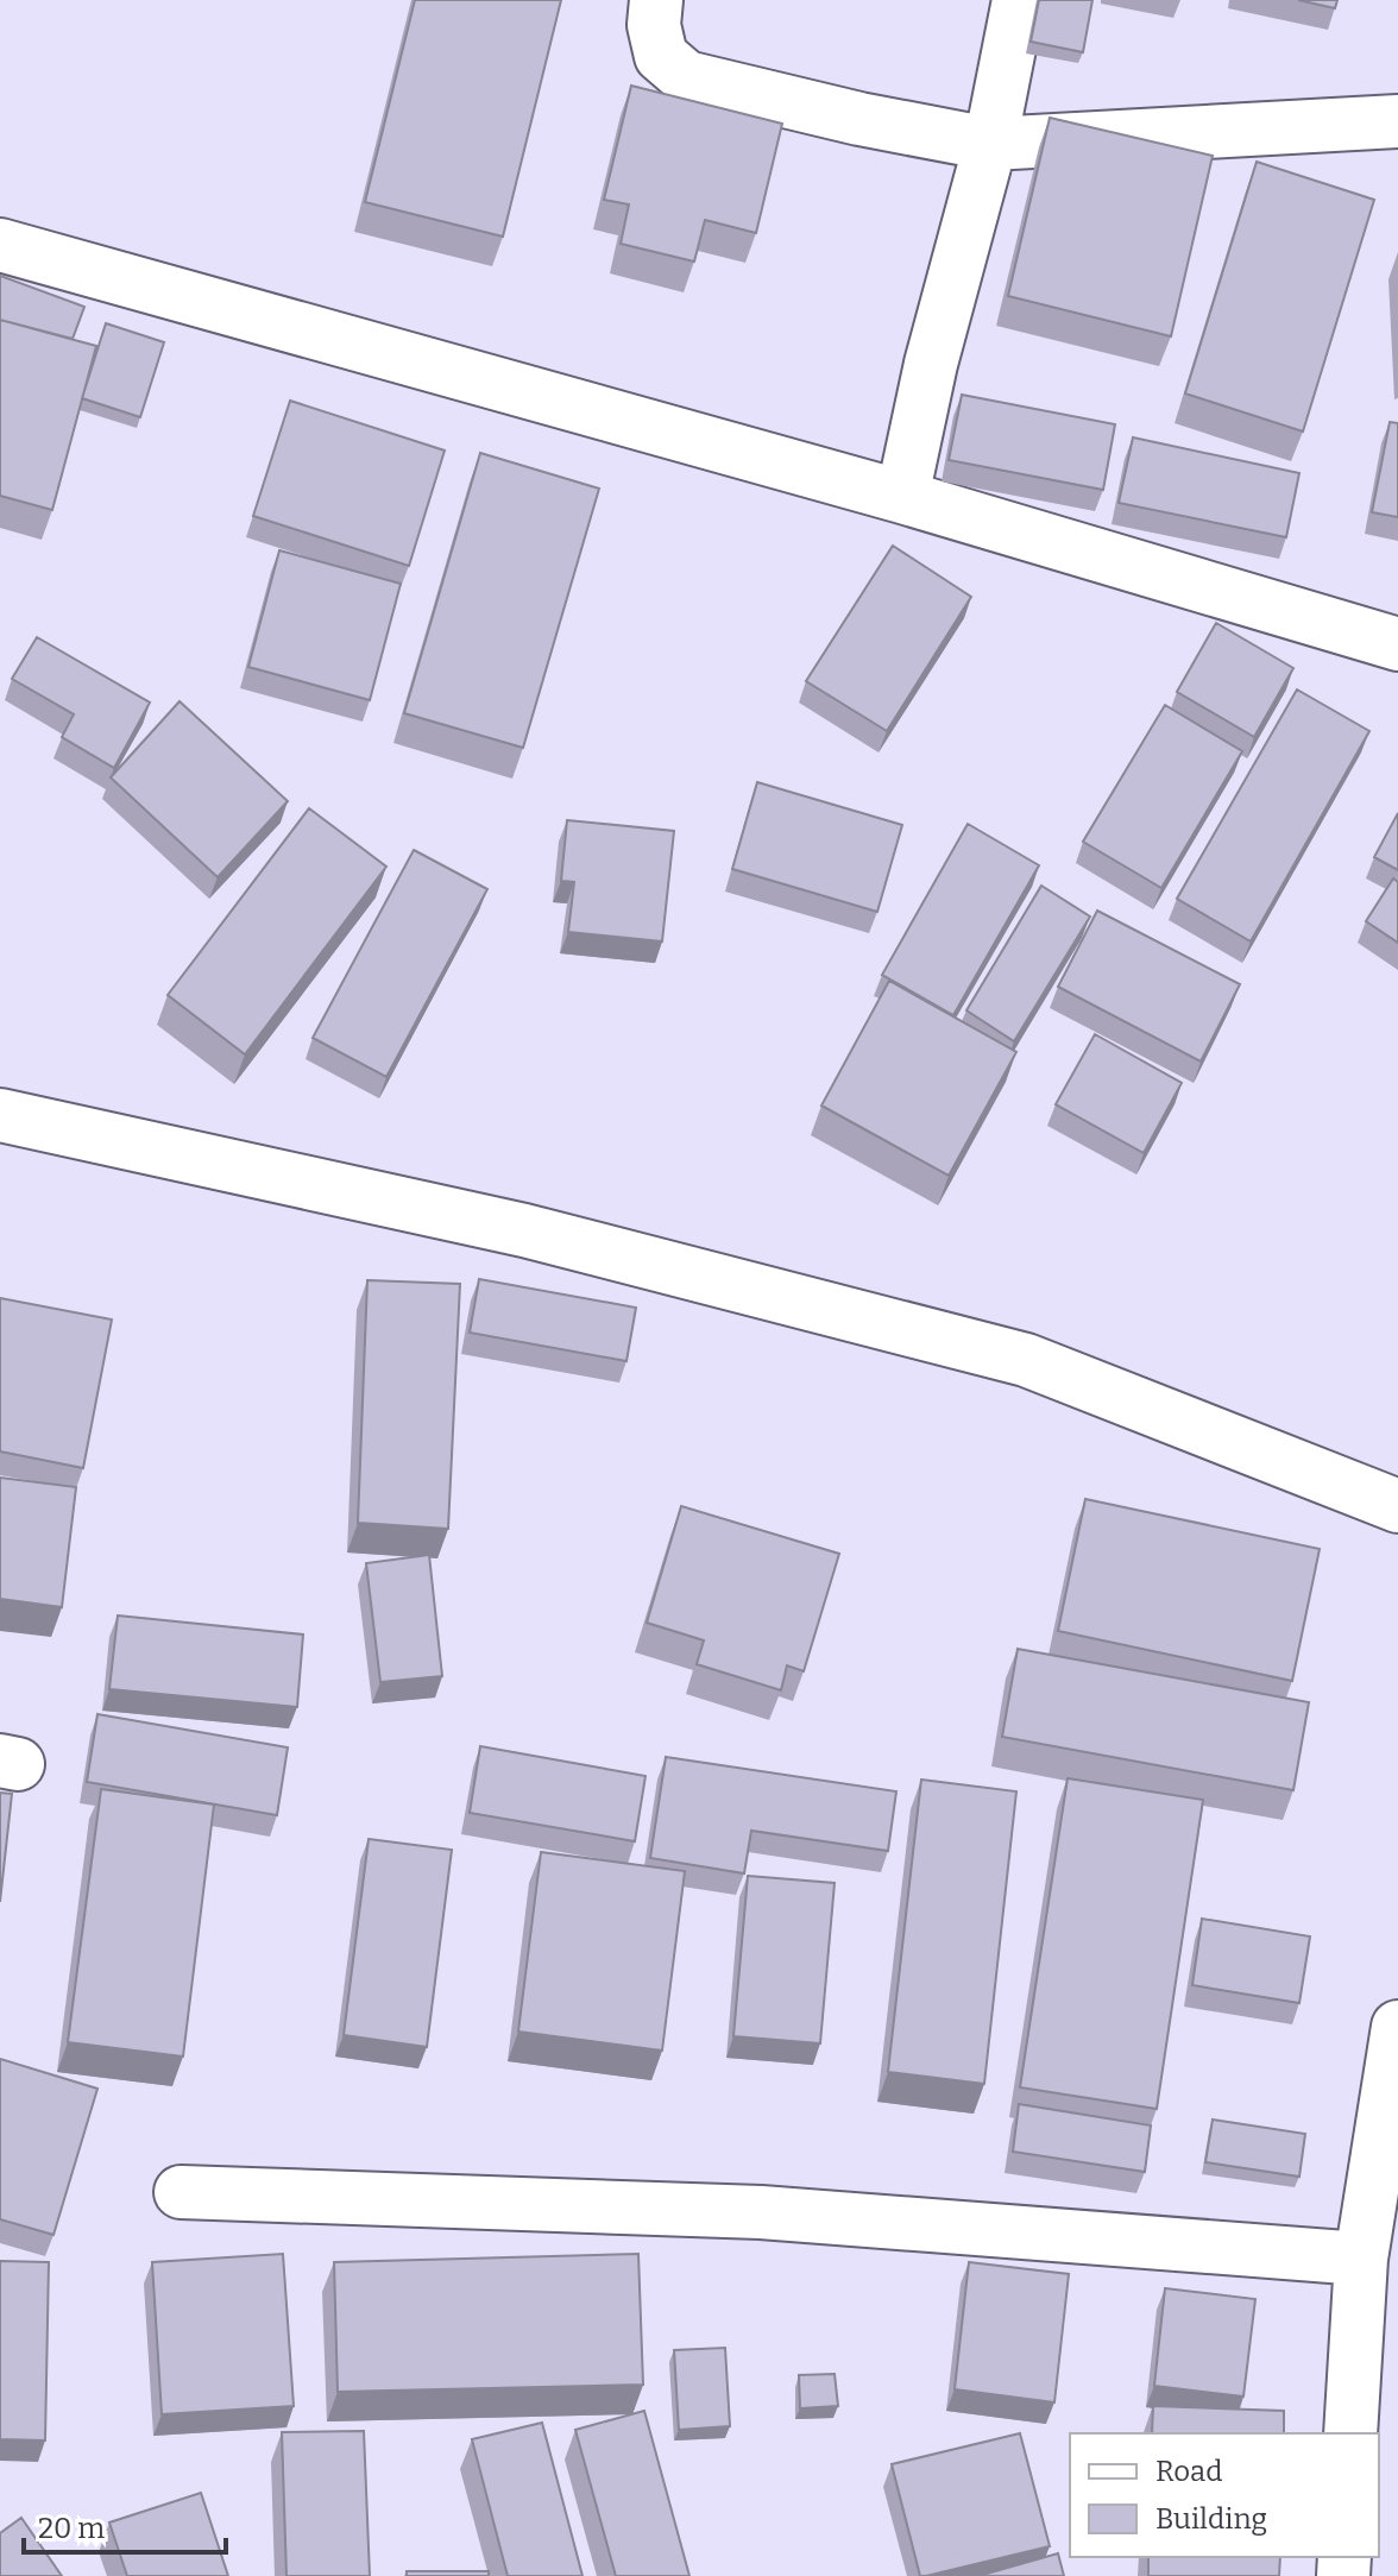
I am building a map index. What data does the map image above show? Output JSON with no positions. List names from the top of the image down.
{
  "legend": ["Road", "Building"],
  "scale_bar": "20 m"
}
